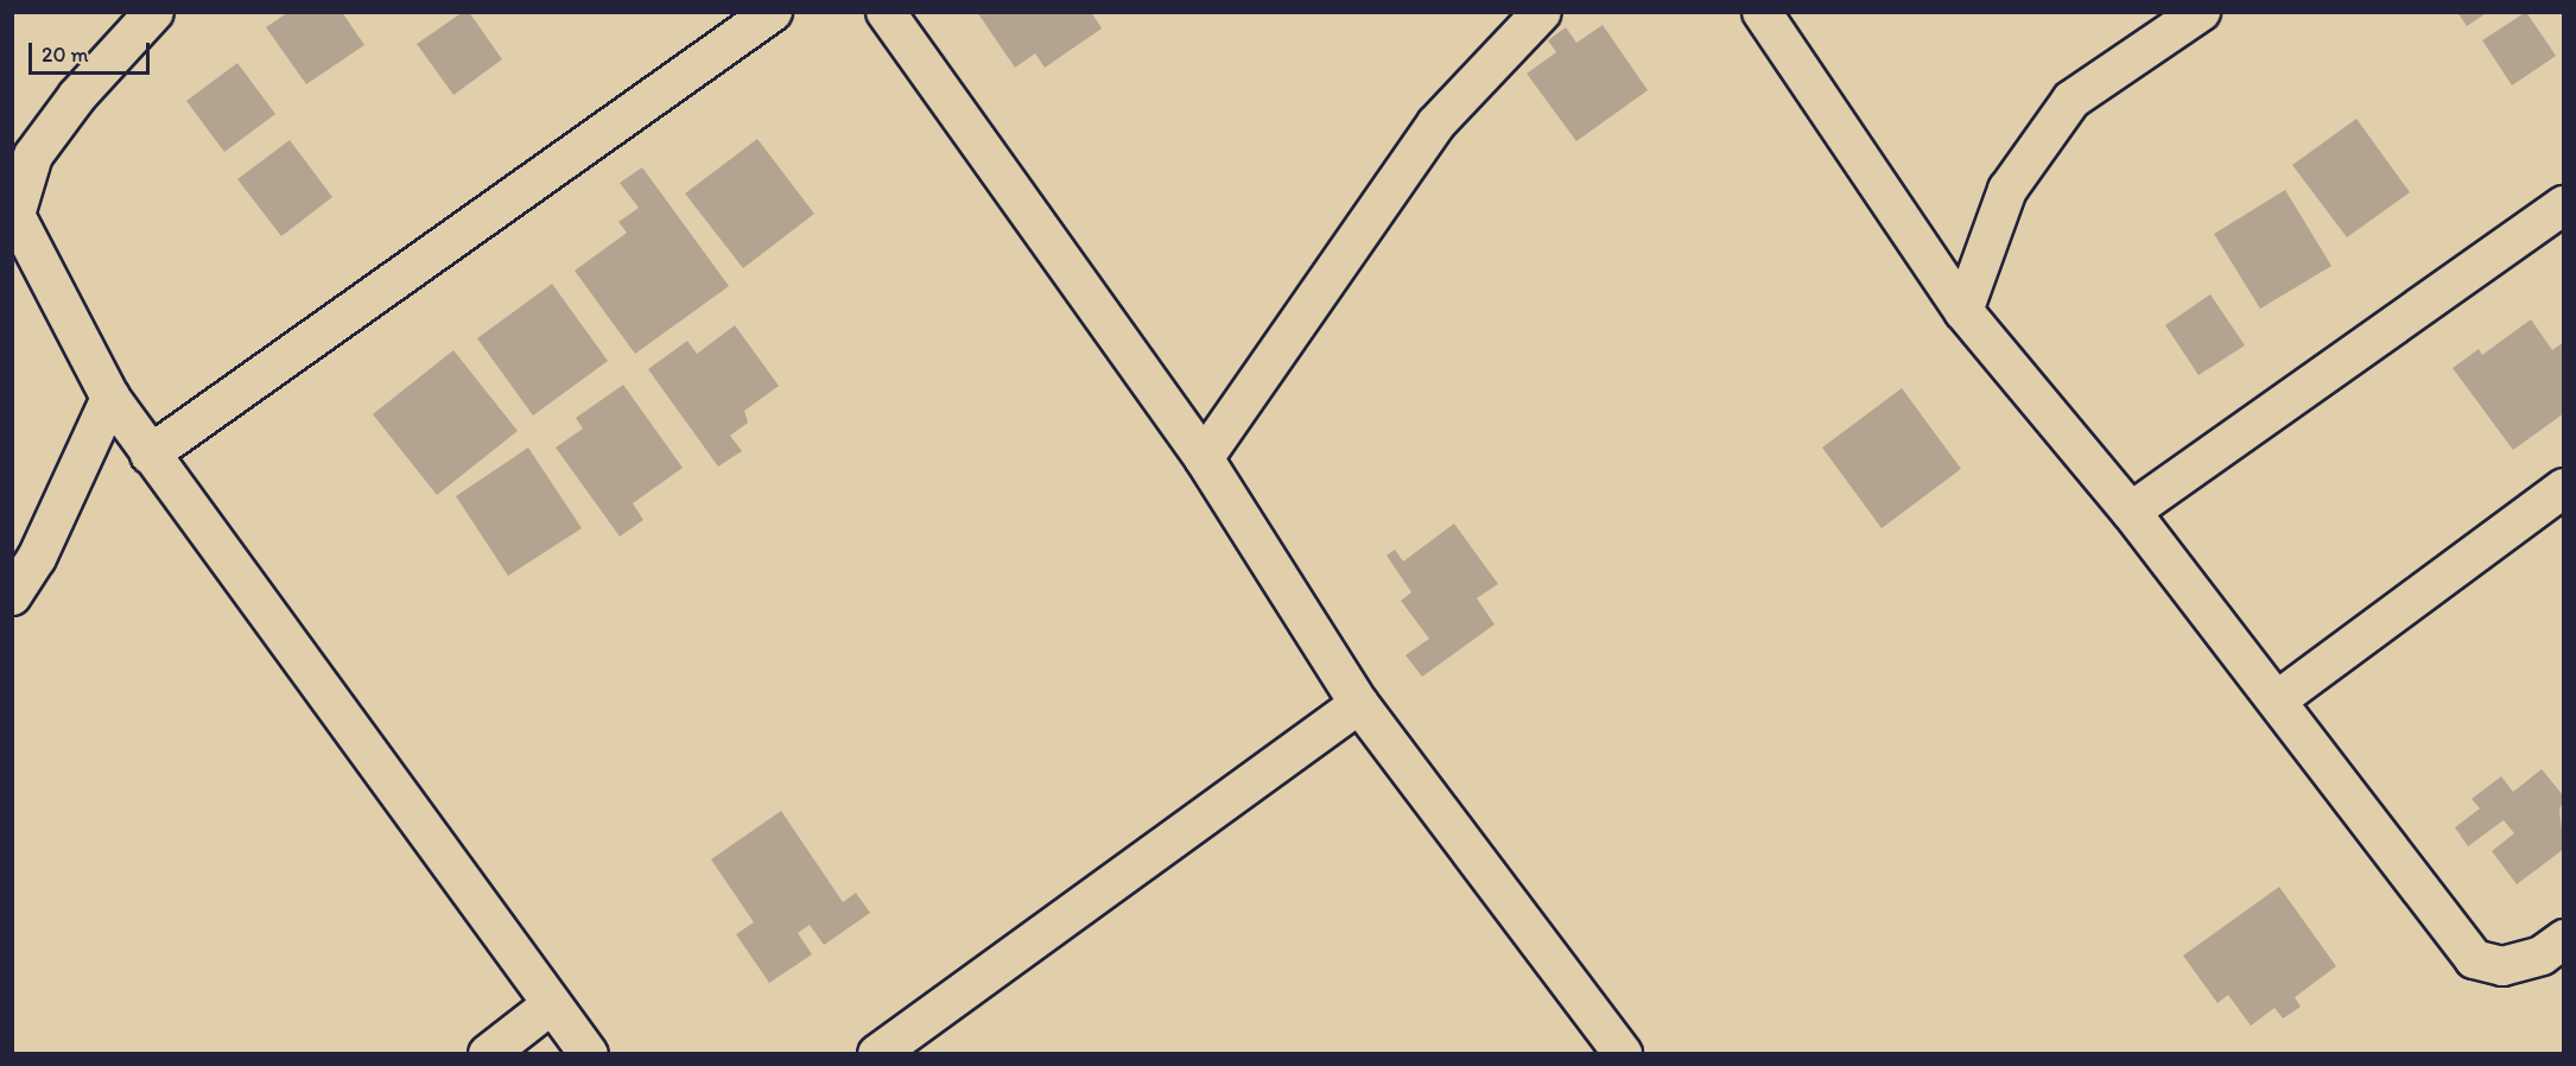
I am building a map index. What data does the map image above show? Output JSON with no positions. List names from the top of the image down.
{
  "scale_bar": "20 m"
}
